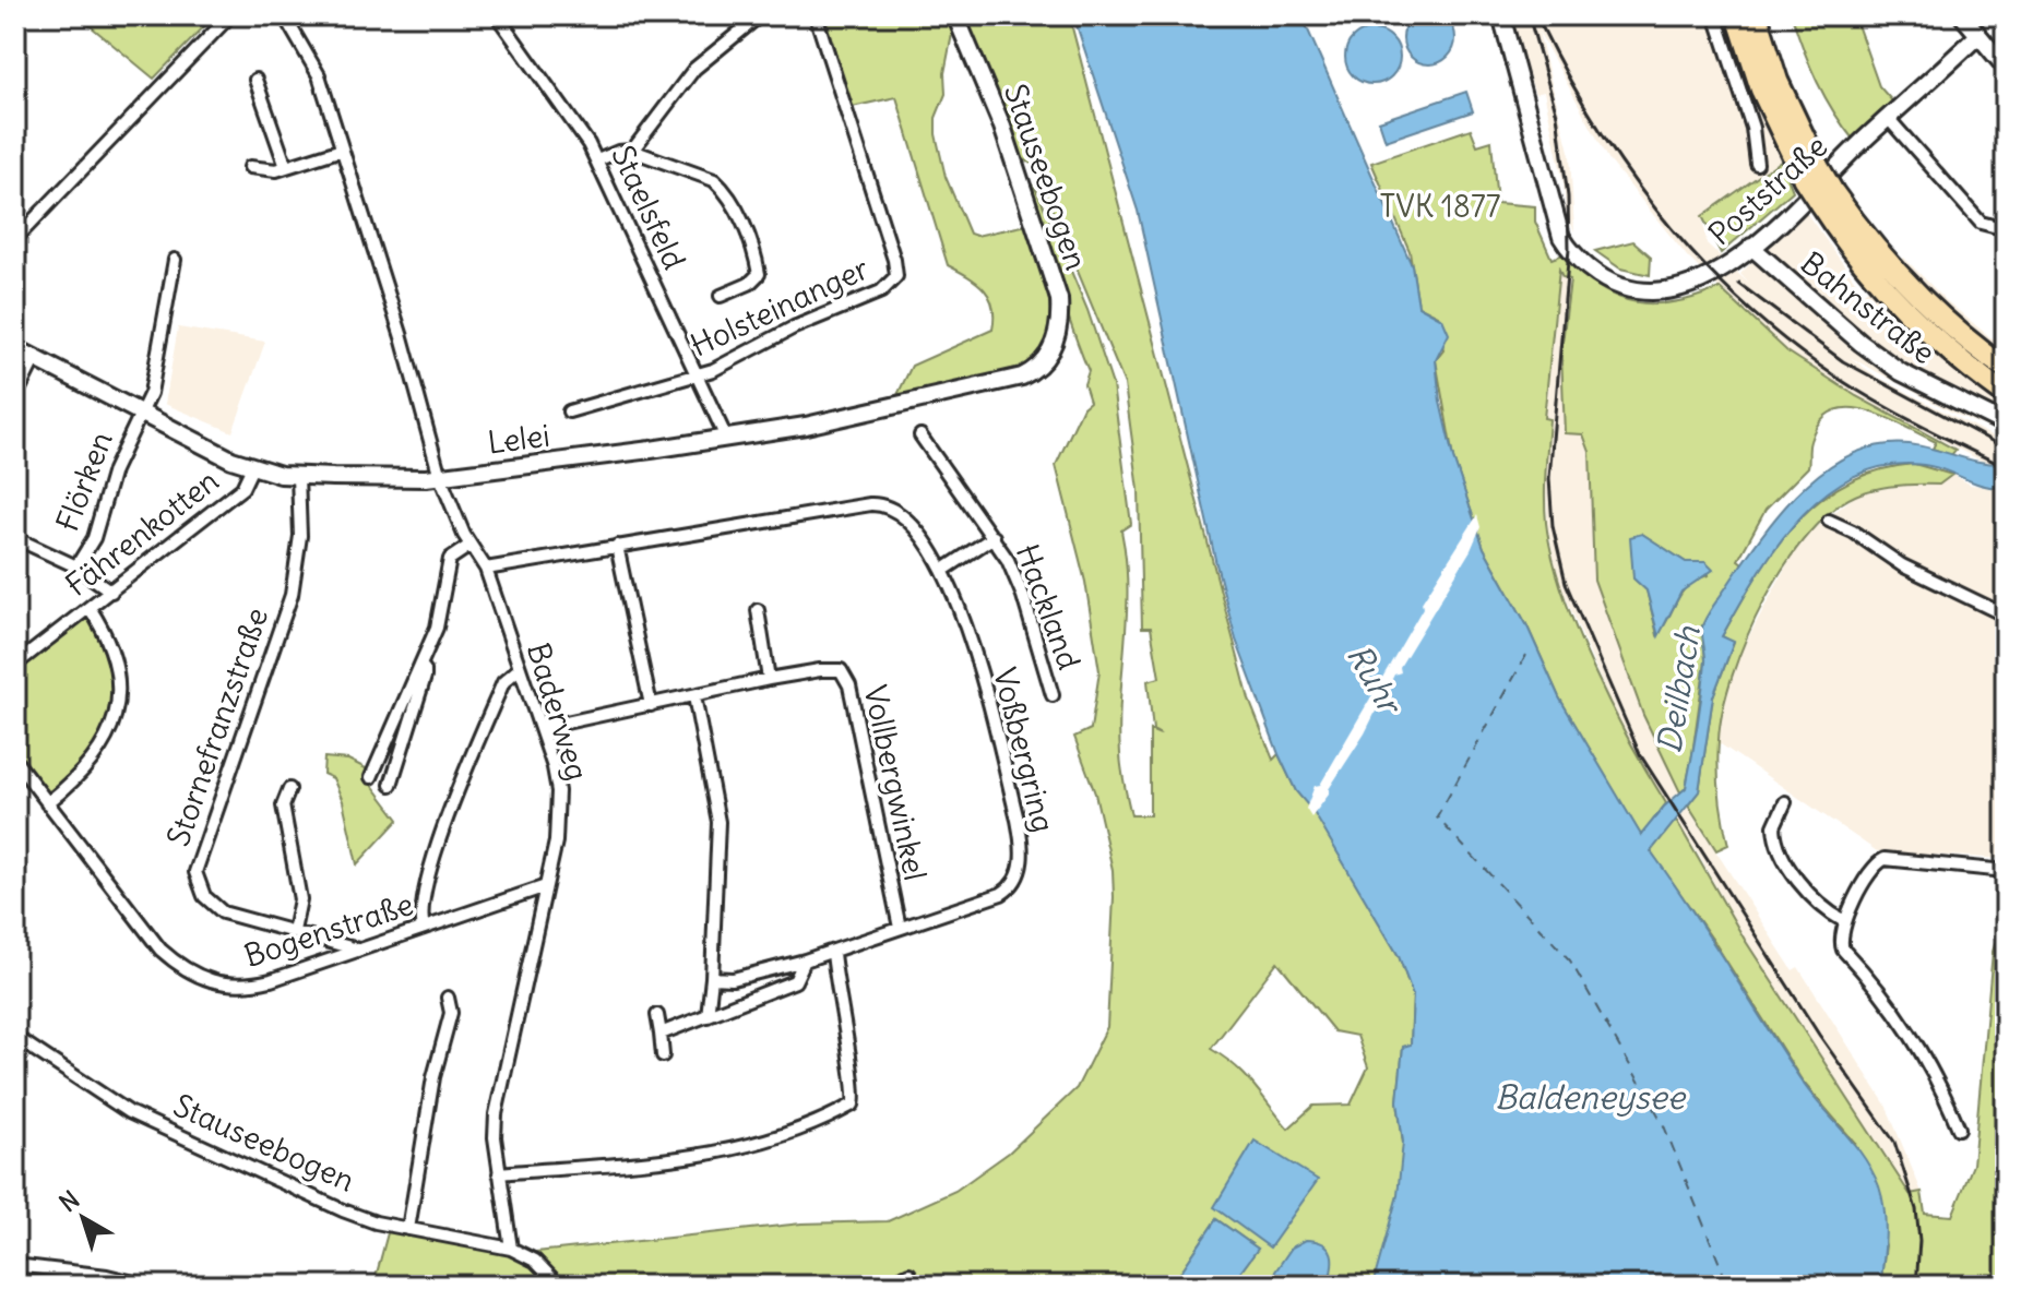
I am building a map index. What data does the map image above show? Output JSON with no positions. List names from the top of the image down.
{
  "streets": {
    "street": [
      "Stauseebogen",
      "Poststraße",
      "Staelsfeld",
      "Holsteinanger",
      "Bahnstraße",
      "Lelei",
      "Flörken",
      "Fährenkotten",
      "Hackland",
      "Baderweg",
      "Stornefranzstraße",
      "Voßbergring",
      "Vollbergwinkel",
      "Bogenstraße"
    ]
  },
  "crossings": [
    ["Stauseebogen", "Lelei"],
    ["Stauseebogen", "Baderweg"],
    ["Poststraße", "Bahnstraße"],
    ["Staelsfeld", "Holsteinanger"],
    ["Staelsfeld", "Lelei"],
    ["Lelei", "Flörken"],
    ["Lelei", "Fährenkotten"],
    ["Lelei", "Baderweg"],
    ["Lelei", "Stornefranzstraße"],
    ["Hackland", "Voßbergring"],
    ["Baderweg", "Voßbergring"],
    ["Baderweg", "Vollbergwinkel"],
    ["Baderweg", "Bogenstraße"],
    ["Stornefranzstraße", "Bogenstraße"],
    ["Voßbergring", "Vollbergwinkel"]
  ],
  "water": ["Ruhr", "Deilbach", "Baldeneysee"],
  "parks": ["TVK 1877"],
  "north": "top left"
}
